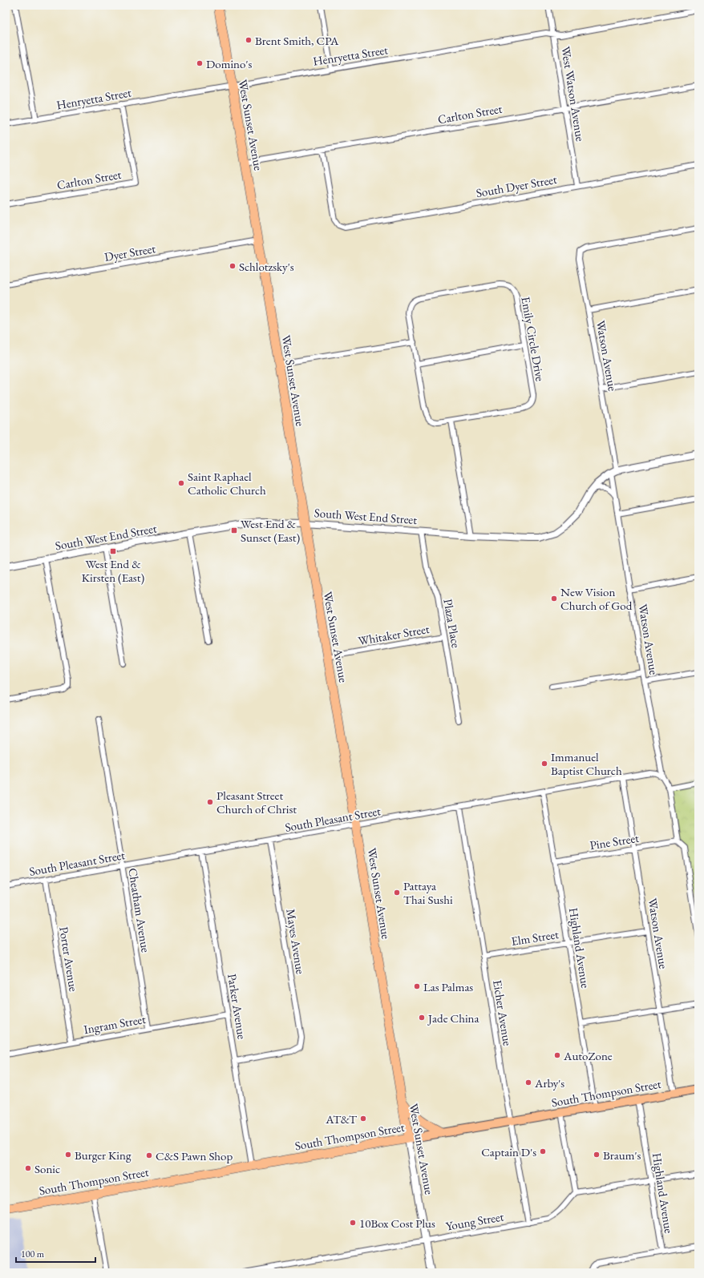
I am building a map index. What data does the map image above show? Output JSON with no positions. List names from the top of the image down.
{
  "streets": {
    "highway": ["West Sunset Avenue", "South Thompson Street"],
    "street": [
      "Henryetta Street",
      "West Watson Avenue",
      "Carlton Street",
      "South Dyer Street",
      "Dyer Street",
      "Emily Circle Drive",
      "Watson Avenue",
      "South West End Street",
      "Plaza Place",
      "Whitaker Street",
      "South Pleasant Street",
      "Pine Street",
      "Cheatham Avenue",
      "Elm Street",
      "Mayes Avenue",
      "Highland Avenue",
      "Porter Avenue",
      "Parker Avenue",
      "Eicher Avenue",
      "Ingram Street",
      "Young Street"
    ]
  },
  "crossings": [
    ["Henryetta Street", "West Watson Avenue"],
    ["Henryetta Street", "Carlton Street"],
    ["Henryetta Street", "West Sunset Avenue"],
    ["West Watson Avenue", "Carlton Street"],
    ["West Watson Avenue", "South Dyer Street"],
    ["Carlton Street", "West Sunset Avenue"],
    ["Carlton Street", "South Dyer Street"],
    ["West Sunset Avenue", "Dyer Street"],
    ["West Sunset Avenue", "South West End Street"],
    ["West Sunset Avenue", "Whitaker Street"],
    ["West Sunset Avenue", "South Pleasant Street"],
    ["West Sunset Avenue", "South Thompson Street"],
    ["West Sunset Avenue", "Young Street"],
    ["Watson Avenue", "South West End Street"],
    ["Watson Avenue", "South Pleasant Street"],
    ["Watson Avenue", "Pine Street"],
    ["Watson Avenue", "Elm Street"],
    ["Watson Avenue", "South Thompson Street"],
    ["South West End Street", "Plaza Place"],
    ["Plaza Place", "Whitaker Street"],
    ["South Pleasant Street", "Cheatham Avenue"],
    ["South Pleasant Street", "Mayes Avenue"],
    ["South Pleasant Street", "Highland Avenue"],
    ["South Pleasant Street", "Porter Avenue"],
    ["South Pleasant Street", "Parker Avenue"],
    ["South Pleasant Street", "Eicher Avenue"],
    ["Pine Street", "Highland Avenue"],
    ["Cheatham Avenue", "Ingram Street"],
    ["Elm Street", "Highland Avenue"],
    ["Elm Street", "Eicher Avenue"],
    ["Mayes Avenue", "Parker Avenue"],
    ["Highland Avenue", "South Thompson Street"],
    ["Porter Avenue", "Ingram Street"],
    ["Parker Avenue", "Ingram Street"],
    ["Parker Avenue", "South Thompson Street"],
    ["Eicher Avenue", "South Thompson Street"],
    ["Eicher Avenue", "Young Street"]
  ],
  "places": {
    "other": [
      "Brent Smith, CPA",
      "Domino's",
      "Schlotzsky's",
      "Saint Raphael Catholic Church",
      "New Vision Church of God",
      "Immanuel Baptist Church",
      "Pleasant Street Church of Christ",
      "Pattaya Thai Sushi",
      "Las Palmas",
      "Jade China",
      "AutoZone",
      "Arby's",
      "AT&T",
      "Captain D's",
      "Burger King",
      "Braum's",
      "C&S Pawn Shop",
      "Sonic",
      "10Box Cost Plus"
    ],
    "transit": ["West End & Sunset (East)", "West End & Kirsten (East)"]
  },
  "scale_bar": "100 m"
}
